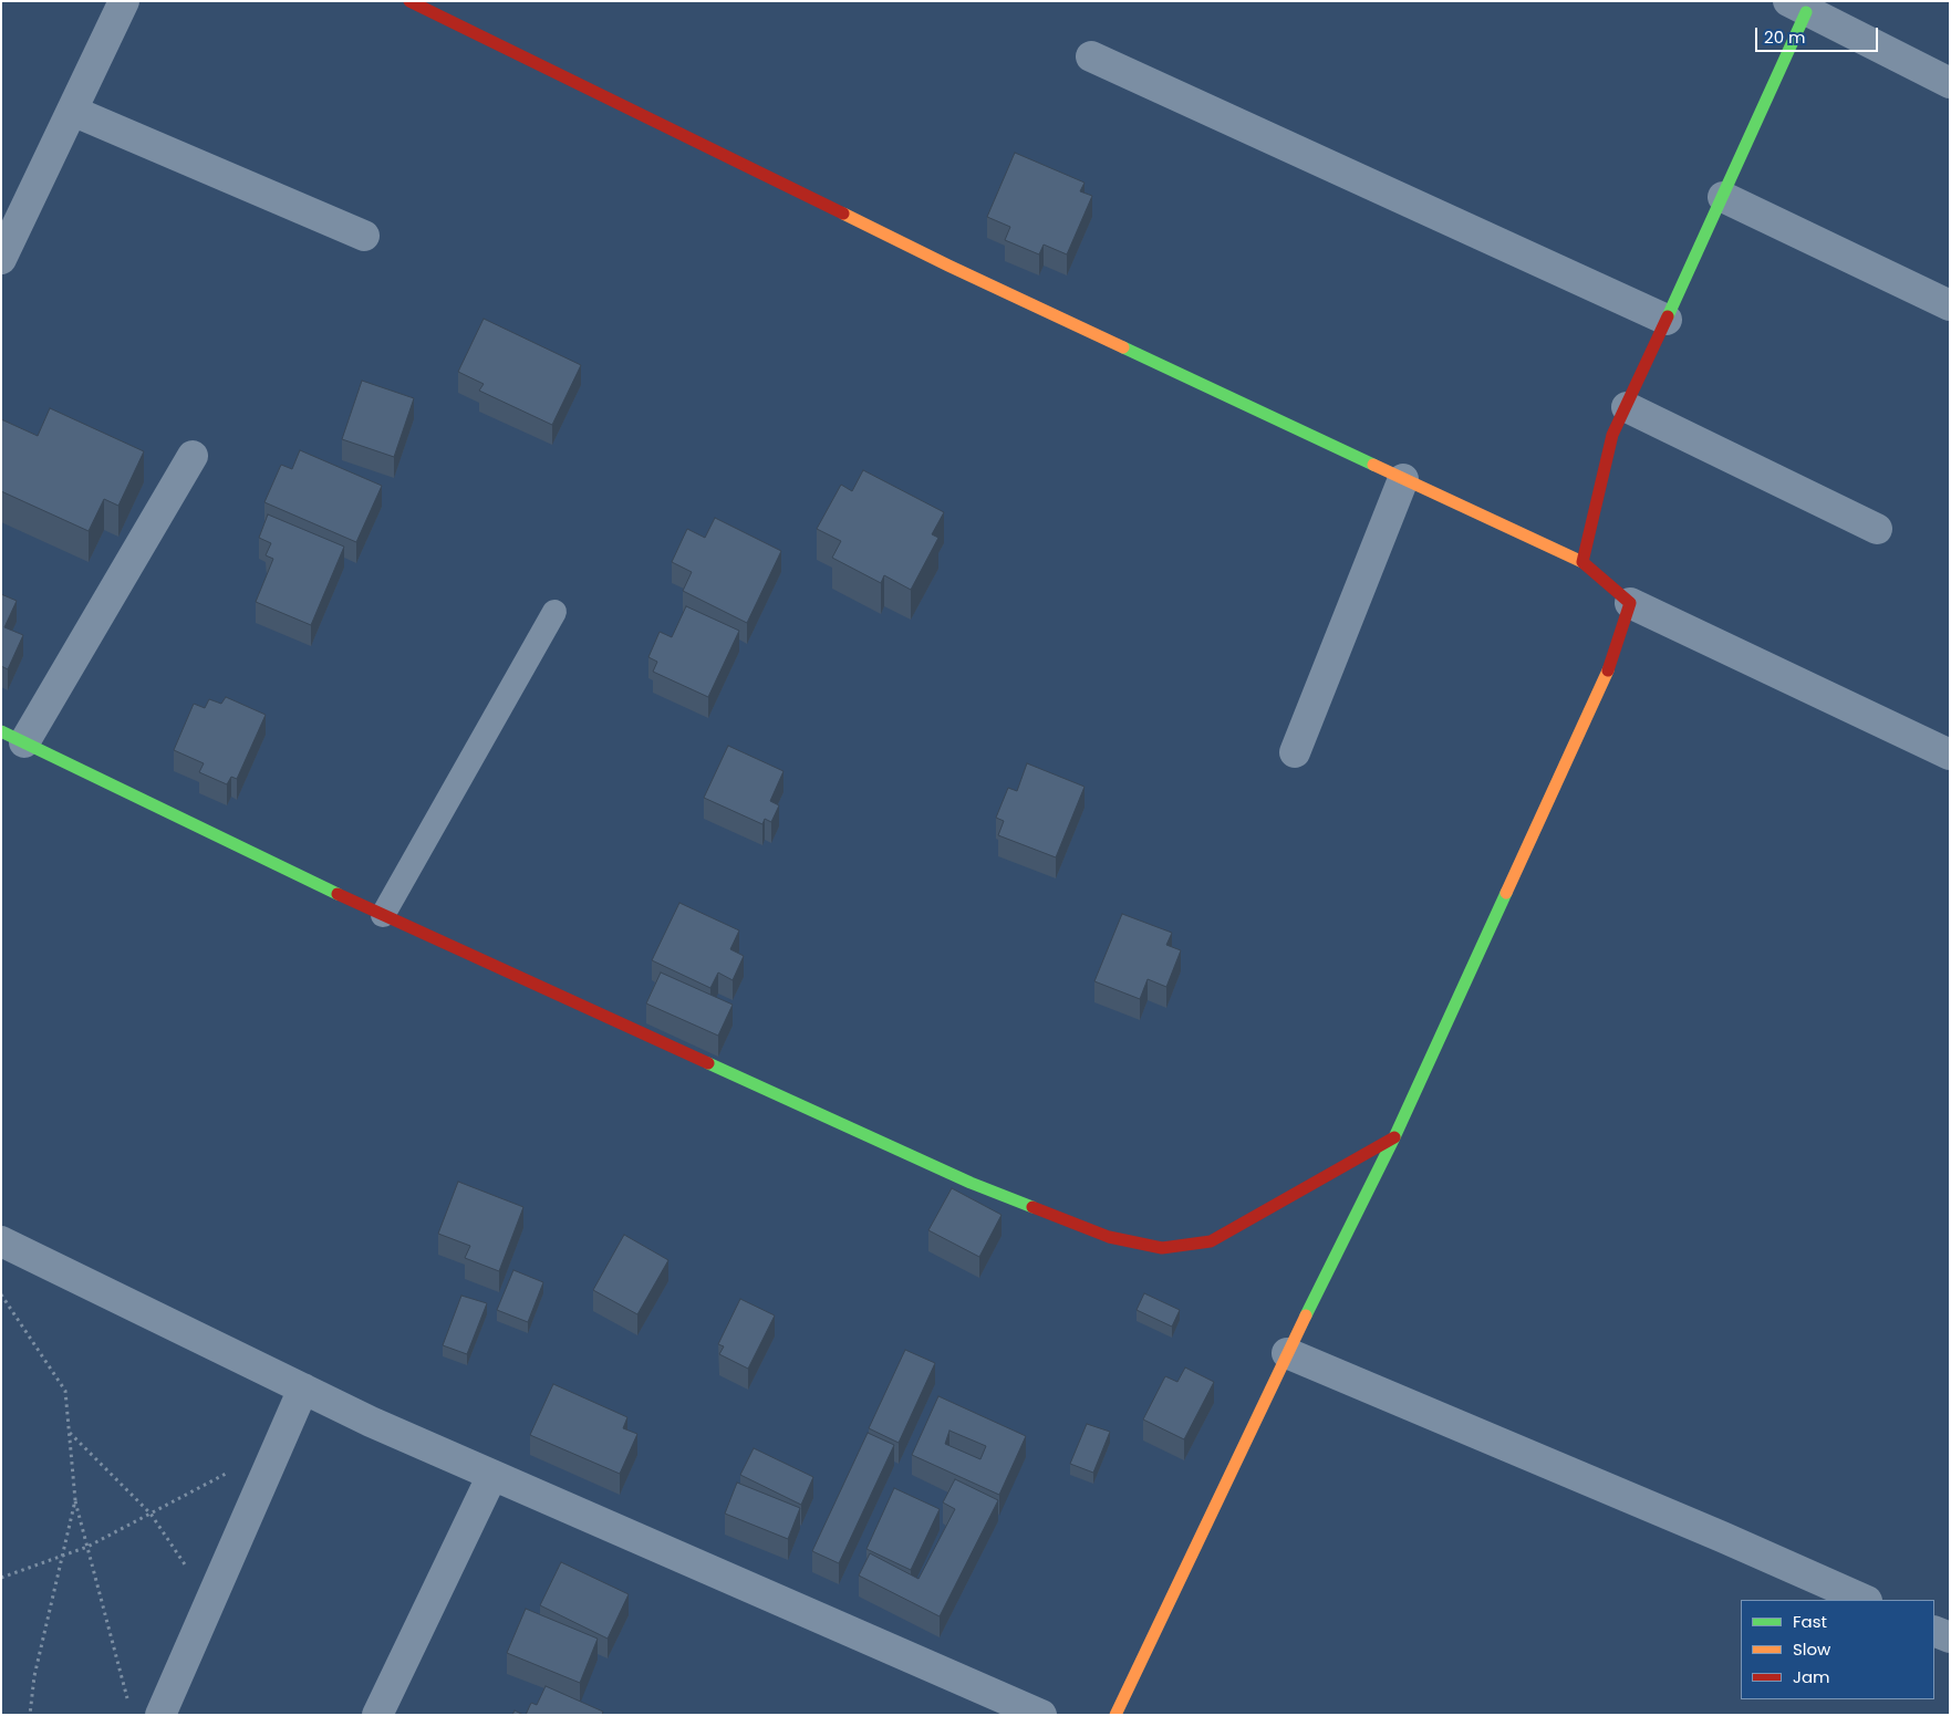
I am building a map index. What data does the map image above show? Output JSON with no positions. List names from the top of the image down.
{
  "legend": ["Fast", "Slow", "Jam"],
  "scale_bar": "20 m"
}
